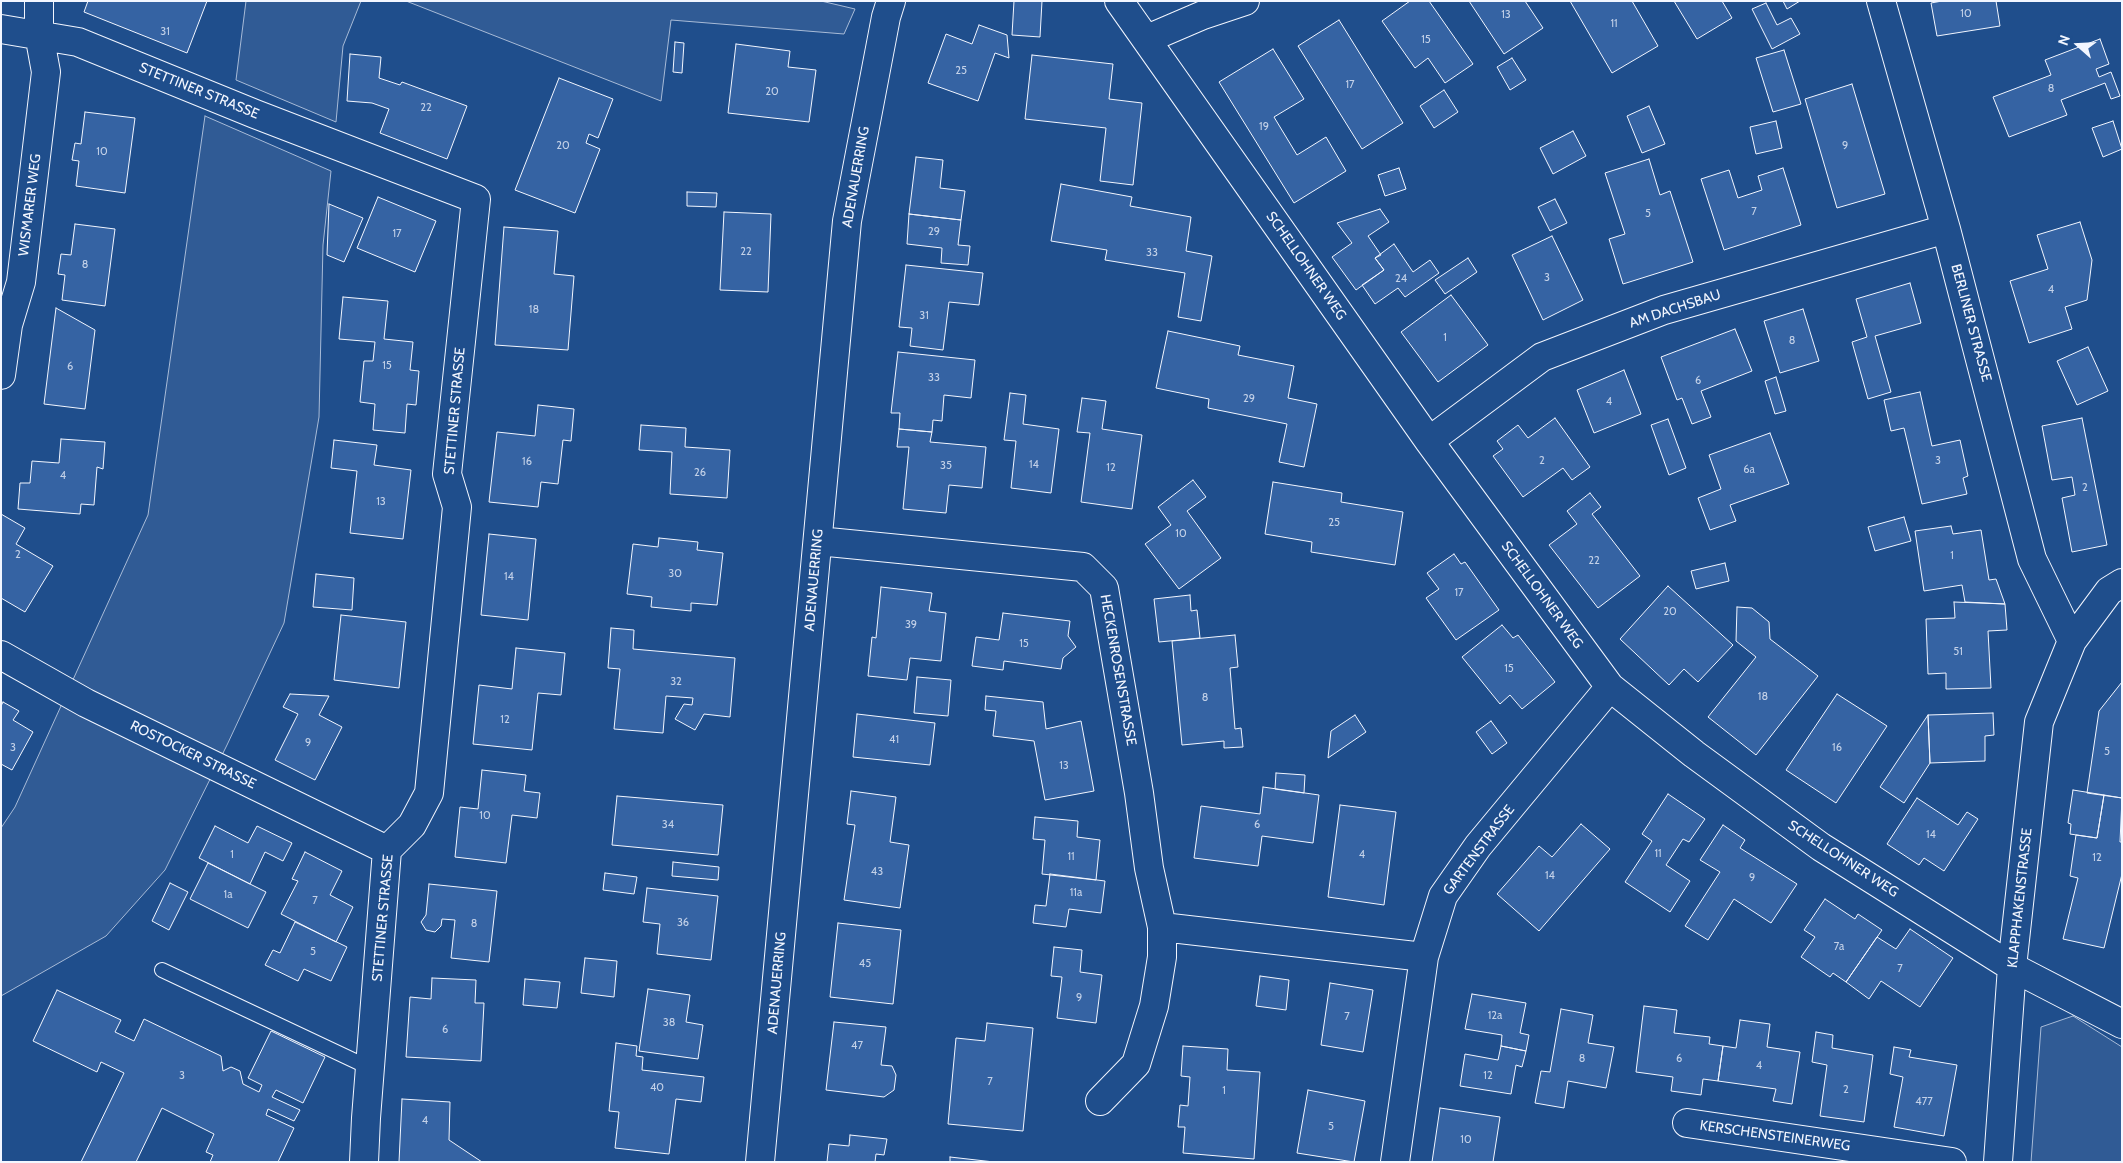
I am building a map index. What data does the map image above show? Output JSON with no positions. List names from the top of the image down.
{
  "streets": {
    "street": [
      "STETTINER STRASSE",
      "ADENAUERRING",
      "WISMARER WEG",
      "SCHELLOHNER WEG",
      "AM DACHSBAU",
      "BERLINER STRASSE",
      "HECKENROSENSTRASSE",
      "ROSTOCKER STRASSE",
      "GARTENSTRASSE",
      "KLAPPHAKENSTRASSE",
      "KERSCHENSTEINERWEG"
    ]
  },
  "crossings": [
    ["STETTINER STRASSE", "WISMARER WEG"],
    ["STETTINER STRASSE", "ROSTOCKER STRASSE"],
    ["ADENAUERRING", "HECKENROSENSTRASSE"],
    ["SCHELLOHNER WEG", "AM DACHSBAU"],
    ["SCHELLOHNER WEG", "GARTENSTRASSE"],
    ["SCHELLOHNER WEG", "KLAPPHAKENSTRASSE"],
    ["AM DACHSBAU", "BERLINER STRASSE"],
    ["BERLINER STRASSE", "KLAPPHAKENSTRASSE"]
  ],
  "house_numbers": [
    "10",
    "13",
    "11",
    "31",
    "15",
    "25",
    "17",
    "8",
    "20",
    "22",
    "19",
    "20",
    "9",
    "10",
    "7",
    "5",
    "29",
    "17",
    "22",
    "33",
    "8",
    "3",
    "24",
    "4",
    "18",
    "31",
    "1",
    "8",
    "15",
    "6",
    "33",
    "6",
    "29",
    "4",
    "2",
    "3",
    "16",
    "14",
    "35",
    "12",
    "6a",
    "26",
    "4",
    "2",
    "13",
    "25",
    "10",
    "2",
    "1",
    "22",
    "30",
    "14",
    "17",
    "20",
    "39",
    "15",
    "51",
    "15",
    "32",
    "18",
    "8",
    "12",
    "41",
    "9",
    "3",
    "16",
    "5",
    "13",
    "10",
    "34",
    "6",
    "14",
    "11",
    "1",
    "4",
    "11",
    "12",
    "43",
    "14",
    "9",
    "11a",
    "1a",
    "7",
    "36",
    "8",
    "7a",
    "5",
    "45",
    "7",
    "9",
    "12a",
    "7",
    "38",
    "6",
    "47",
    "8",
    "6",
    "4",
    "3",
    "12",
    "7",
    "40",
    "2",
    "1",
    "477",
    "4",
    "5",
    "10"
  ],
  "north": "left"
}
